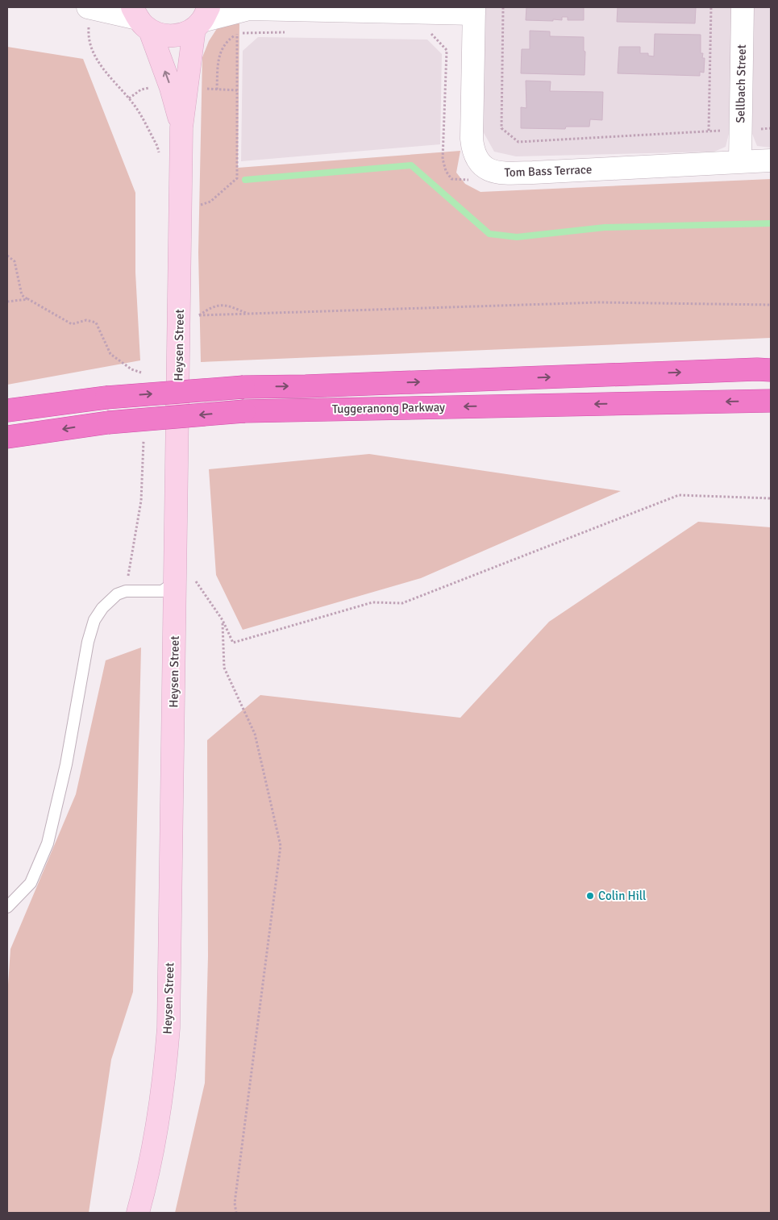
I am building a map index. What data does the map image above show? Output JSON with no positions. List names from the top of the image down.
{
  "streets": {
    "highway": ["Tuggeranong Parkway"],
    "main road": ["Heysen Street"],
    "street": ["Sellbach Street", "Tom Bass Terrace"]
  },
  "crossings": [
    ["Sellbach Street", "Tom Bass Terrace"]
  ],
  "places": ["Colin Hill"]
}
